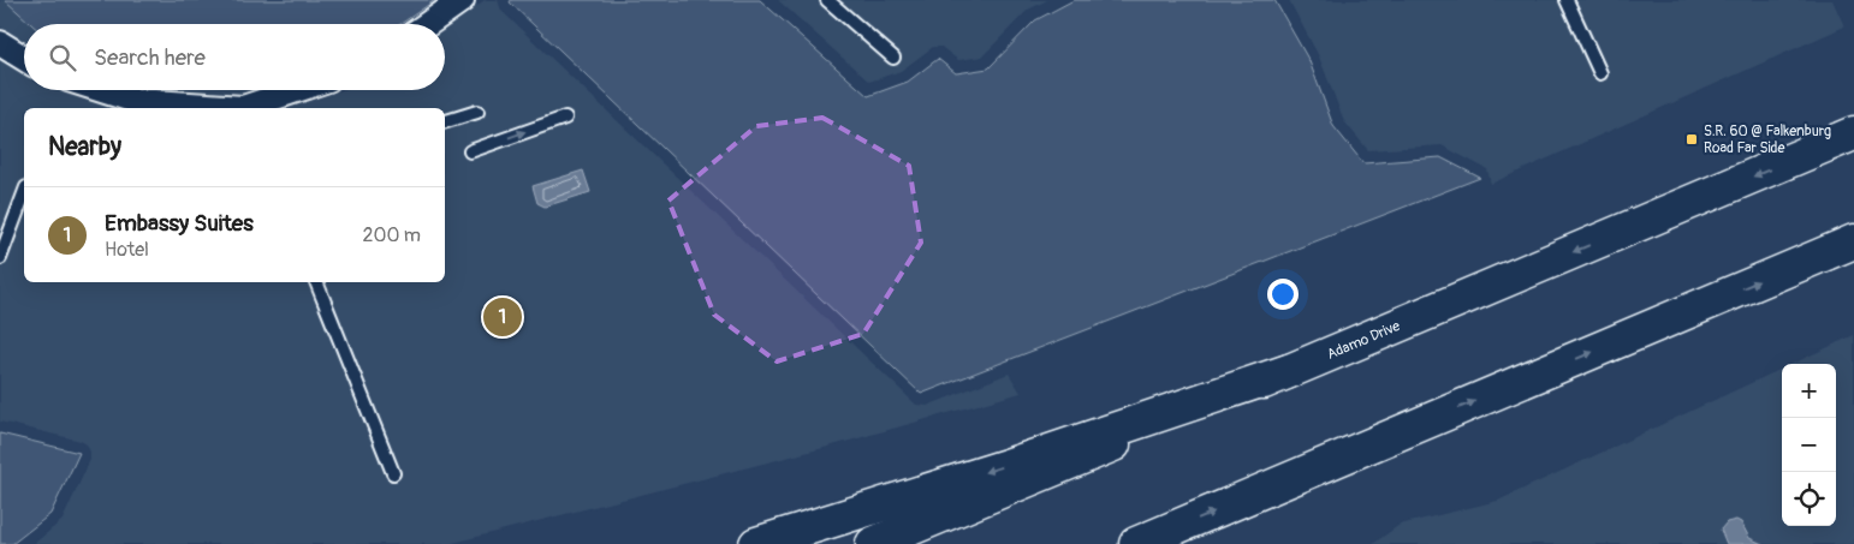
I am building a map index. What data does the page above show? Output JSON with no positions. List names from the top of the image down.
{
  "streets": {
    "main road": ["Adamo Drive"]
  },
  "places": {
    "transit": ["S.R. 60 @ Falkenburg Road Far Side"]
  },
  "page": {
    "search": "Search here",
    "heading": "Nearby",
    "list": [
      {
        "mark": "1",
        "name": "Embassy Suites",
        "note": "Hotel",
        "value": "200 m"
      }
    ],
    "pins": "1",
    "map_buttons": ["+", "−"]
  }
}
